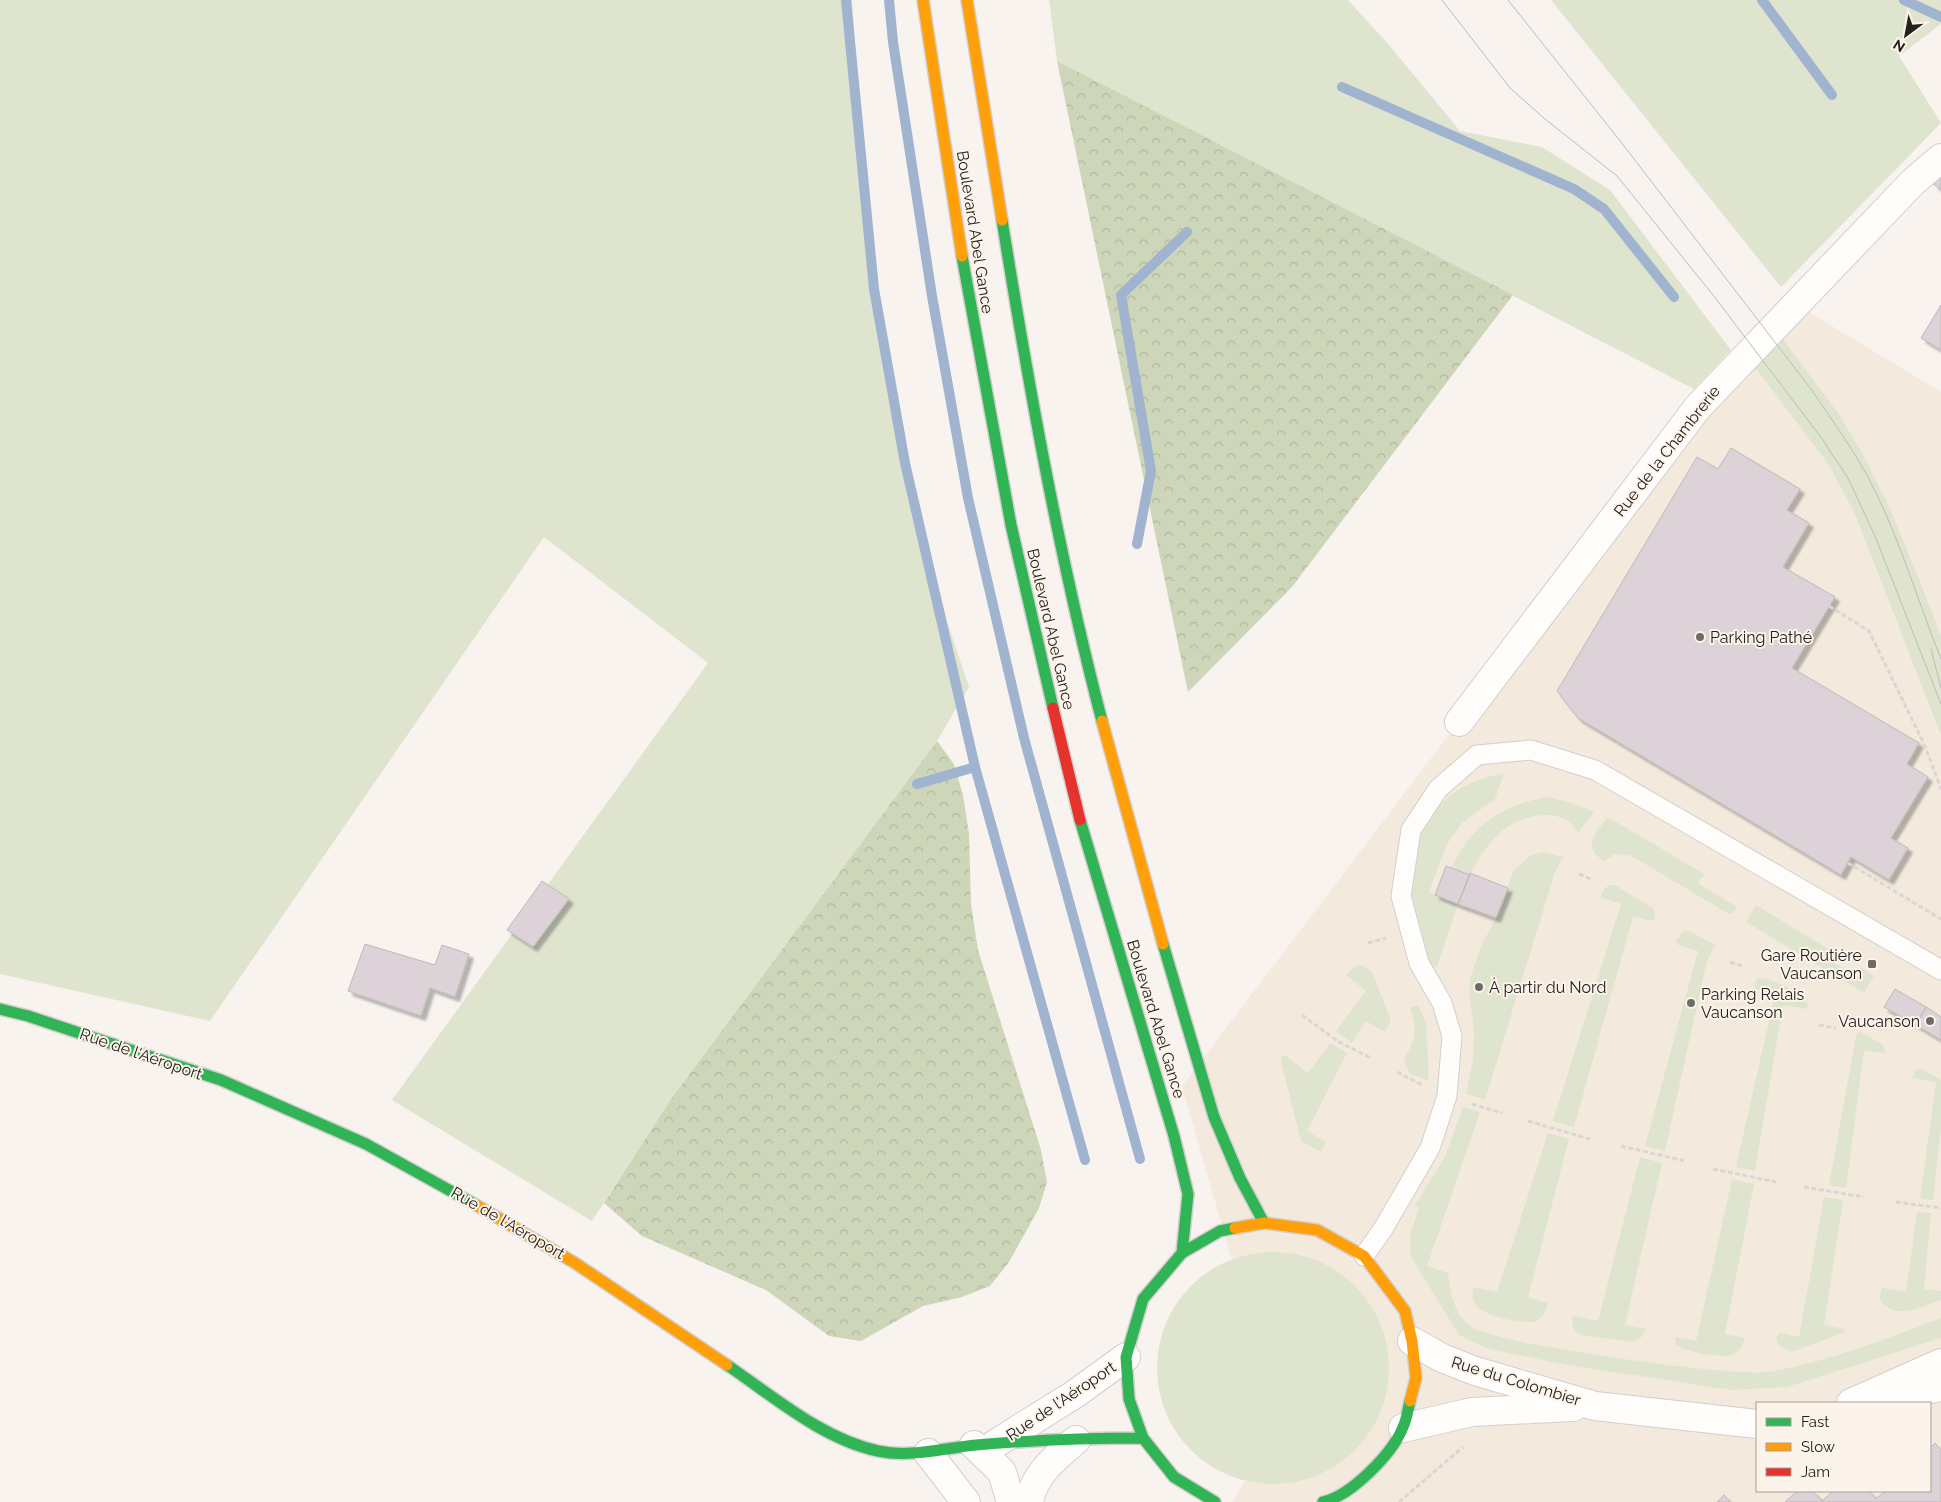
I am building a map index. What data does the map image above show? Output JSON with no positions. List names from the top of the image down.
{
  "streets": {
    "main road": ["Boulevard Abel Gance", "Rue de l'Aéroport"],
    "street": ["Rue de la Chambrerie", "Rue du Colombier"]
  },
  "places": {
    "other": [
      "Parking Pathé",
      "À partir du Nord",
      "Parking Relais Vaucanson",
      "Vaucanson"
    ],
    "transit": ["Gare Routière Vaucanson"]
  },
  "legend": ["Fast", "Slow", "Jam"],
  "north": "bottom left"
}
